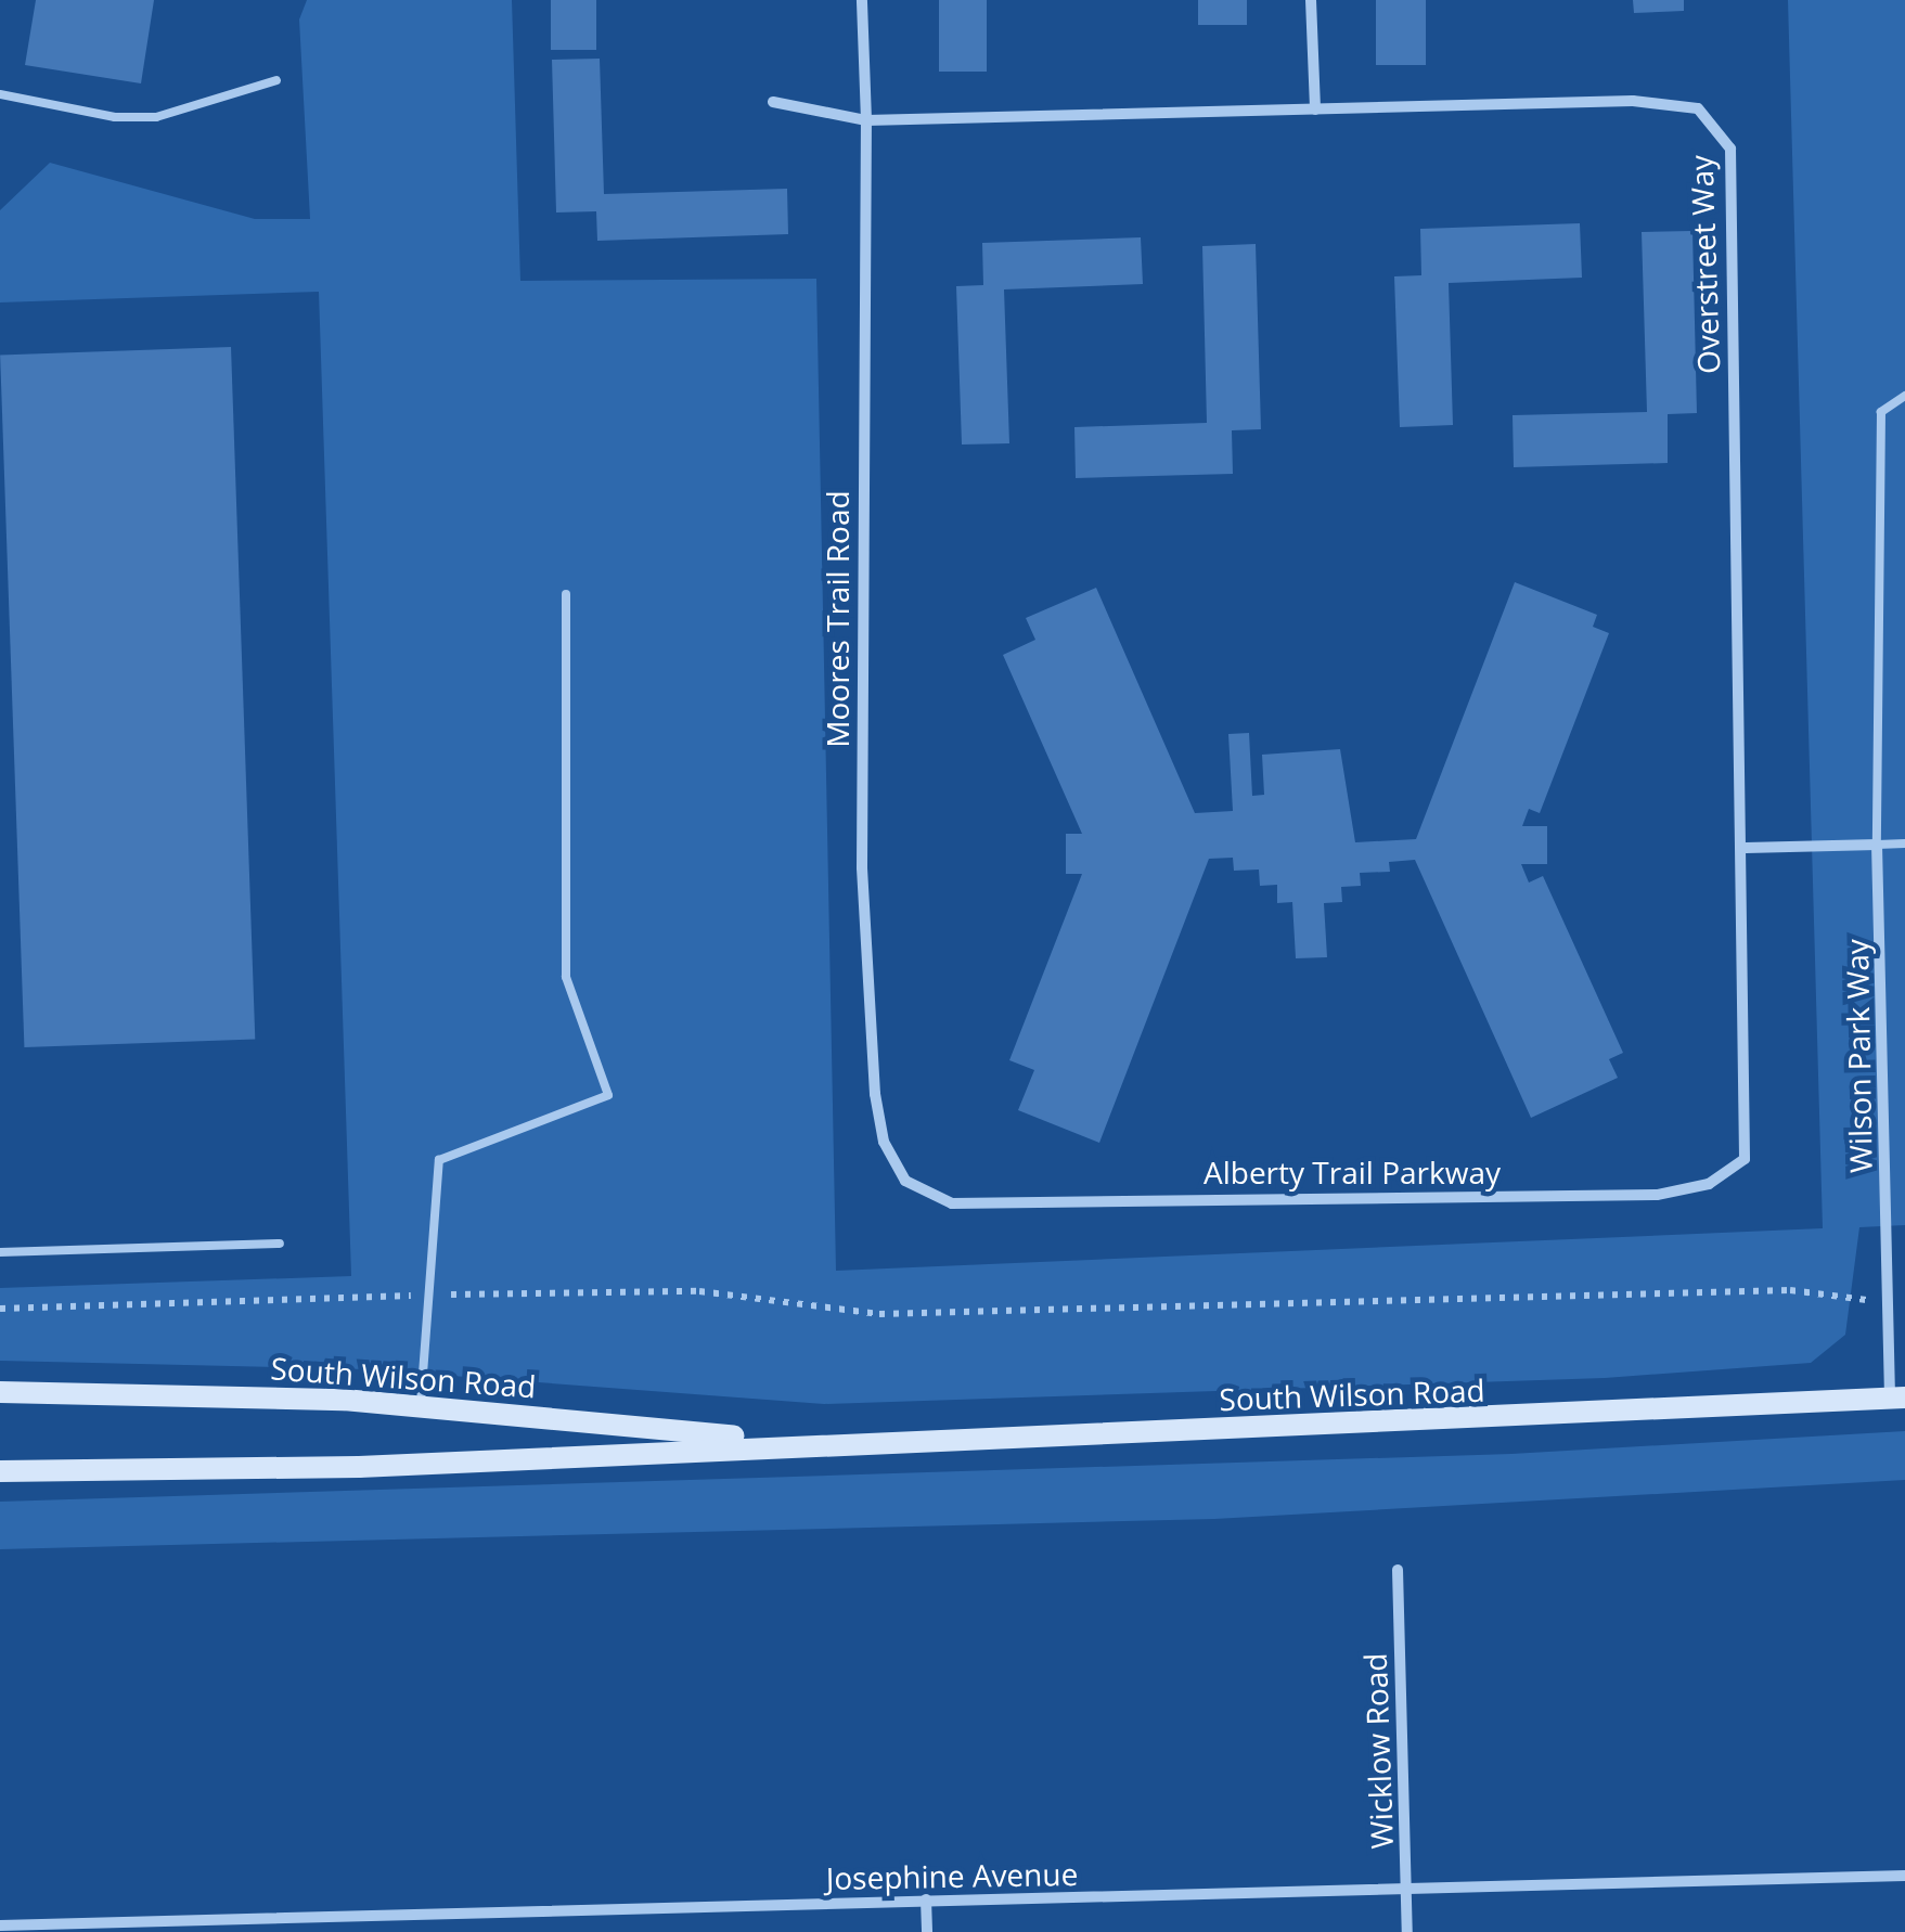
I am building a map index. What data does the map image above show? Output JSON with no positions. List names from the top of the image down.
{
  "streets": {
    "main road": ["South Wilson Road"],
    "street": [
      "Overstreet Way",
      "Moores Trail Road",
      "Wilson Park Way",
      "Alberty Trail Parkway",
      "Wicklow Road",
      "Josephine Avenue"
    ]
  },
  "crossings": [
    ["Overstreet Way", "Moores Trail Road"],
    ["Overstreet Way", "Alberty Trail Parkway"],
    ["Moores Trail Road", "Alberty Trail Parkway"],
    ["Wilson Park Way", "South Wilson Road"],
    ["Wicklow Road", "Josephine Avenue"]
  ]
}
